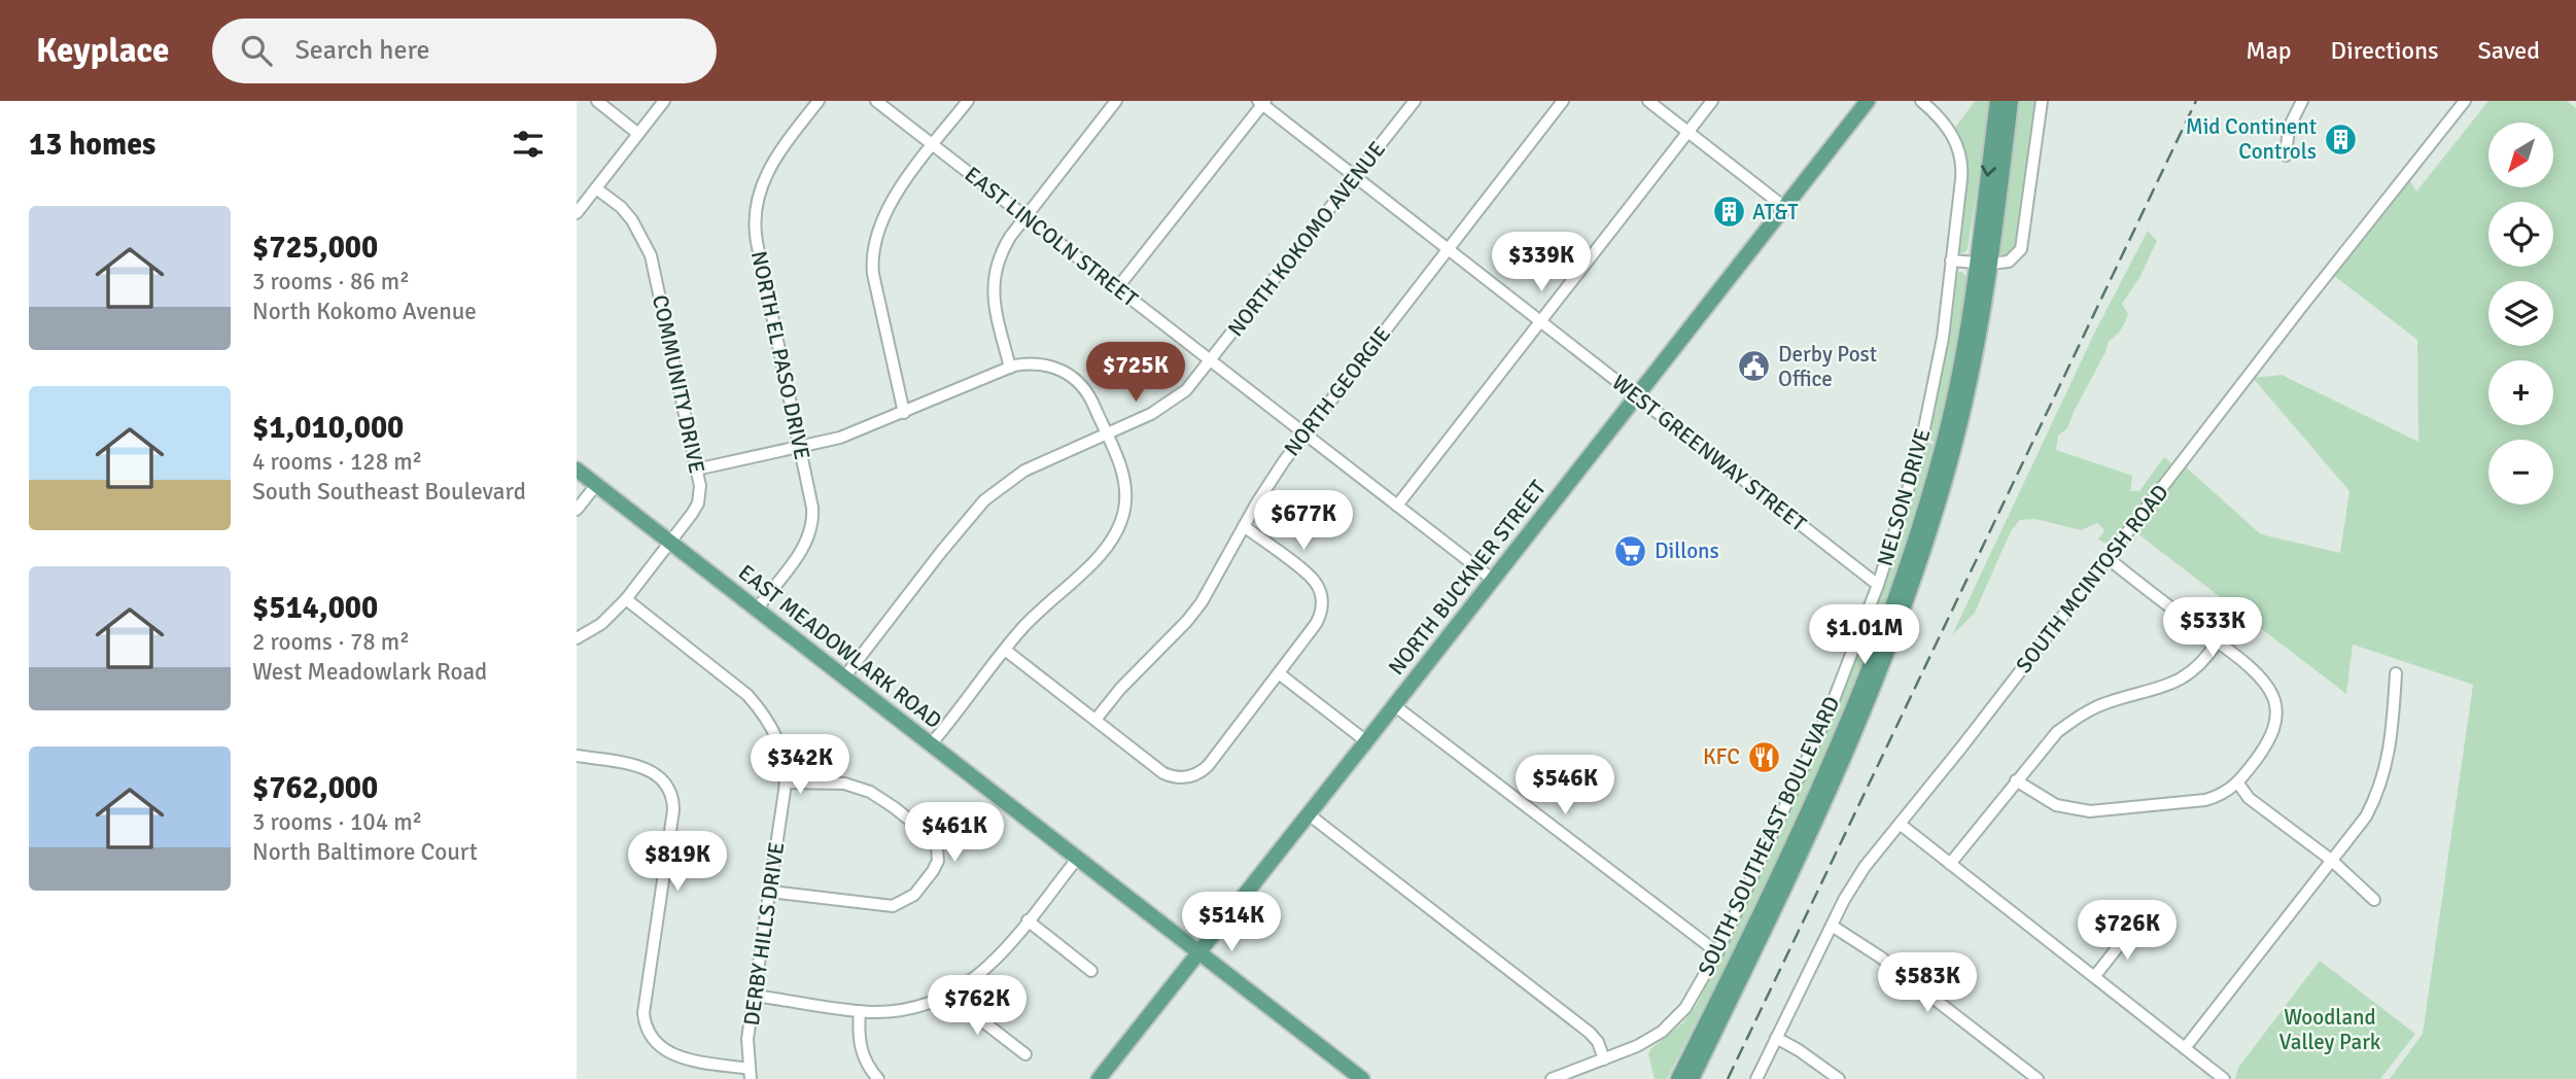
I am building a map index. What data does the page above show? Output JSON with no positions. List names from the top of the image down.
{
  "streets": {
    "main road": ["NORTH BUCKNER STREET", "EAST MEADOWLARK ROAD", "SOUTH SOUTHEAST BOULEVARD"],
    "street": [
      "EAST LINCOLN STREET",
      "NORTH KOKOMO AVENUE",
      "NORTH EL PASO DRIVE",
      "COMMUNITY DRIVE",
      "NORTH GEORGIE",
      "WEST GREENWAY STREET",
      "NELSON DRIVE",
      "SOUTH MCINTOSH ROAD",
      "DERBY HILLS DRIVE"
    ]
  },
  "crossings": [
    ["EAST LINCOLN STREET", "NORTH KOKOMO AVENUE"],
    ["EAST LINCOLN STREET", "NORTH GEORGIE"],
    ["EAST LINCOLN STREET", "NORTH BUCKNER STREET"],
    ["NORTH KOKOMO AVENUE", "WEST GREENWAY STREET"],
    ["NORTH KOKOMO AVENUE", "EAST MEADOWLARK ROAD"],
    ["NORTH EL PASO DRIVE", "EAST MEADOWLARK ROAD"],
    ["COMMUNITY DRIVE", "EAST MEADOWLARK ROAD"],
    ["COMMUNITY DRIVE", "DERBY HILLS DRIVE"],
    ["NORTH GEORGIE", "WEST GREENWAY STREET"],
    ["WEST GREENWAY STREET", "NELSON DRIVE"],
    ["WEST GREENWAY STREET", "NORTH BUCKNER STREET"],
    ["NORTH BUCKNER STREET", "EAST MEADOWLARK ROAD"]
  ],
  "parks": ["Woodland Valley Park"],
  "places": {
    "building": ["Mid Continent Controls", "AT&T"],
    "public building": ["Derby Post Office"],
    "supermarket": ["Dillons"],
    "restaurant": ["KFC"]
  },
  "north": "bottom left",
  "page": {
    "header": "Keyplace",
    "search": "Search here",
    "nav": ["Map", "Directions", "Saved"],
    "heading": "13 homes",
    "map_buttons": ["+", "−"],
    "list": [
      {
        "name": "$725,000",
        "note": "3 rooms · 86 m² · North Kokomo Avenue"
      },
      {
        "name": "$1,010,000",
        "note": "4 rooms · 128 m² · South Southeast Boulevard"
      },
      {
        "name": "$514,000",
        "note": "2 rooms · 78 m² · West Meadowlark Road"
      },
      {
        "name": "$762,000",
        "note": "3 rooms · 104 m² · North Baltimore Court"
      }
    ],
    "price": [
      "$339K",
      "$725K",
      "$677K",
      "$533K",
      "$1.01M",
      "$342K",
      "$546K",
      "$461K",
      "$819K",
      "$514K",
      "$726K",
      "$583K",
      "$762K"
    ]
  }
}
